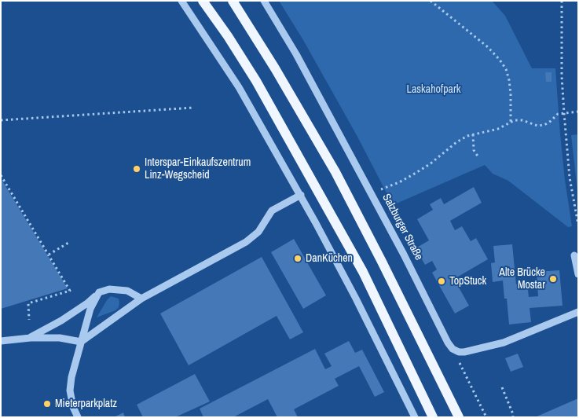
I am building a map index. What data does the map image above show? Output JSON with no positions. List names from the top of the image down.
{
  "streets": {
    "street": ["Salzburger Straße"]
  },
  "parks": ["Laskahofpark"],
  "places": [
    "Interspar-Einkaufszentrum Linz-Wegscheid",
    "DanKüchen",
    "Alte Brücke Mostar",
    "TopStuck",
    "Mieterparkplatz"
  ]
}
